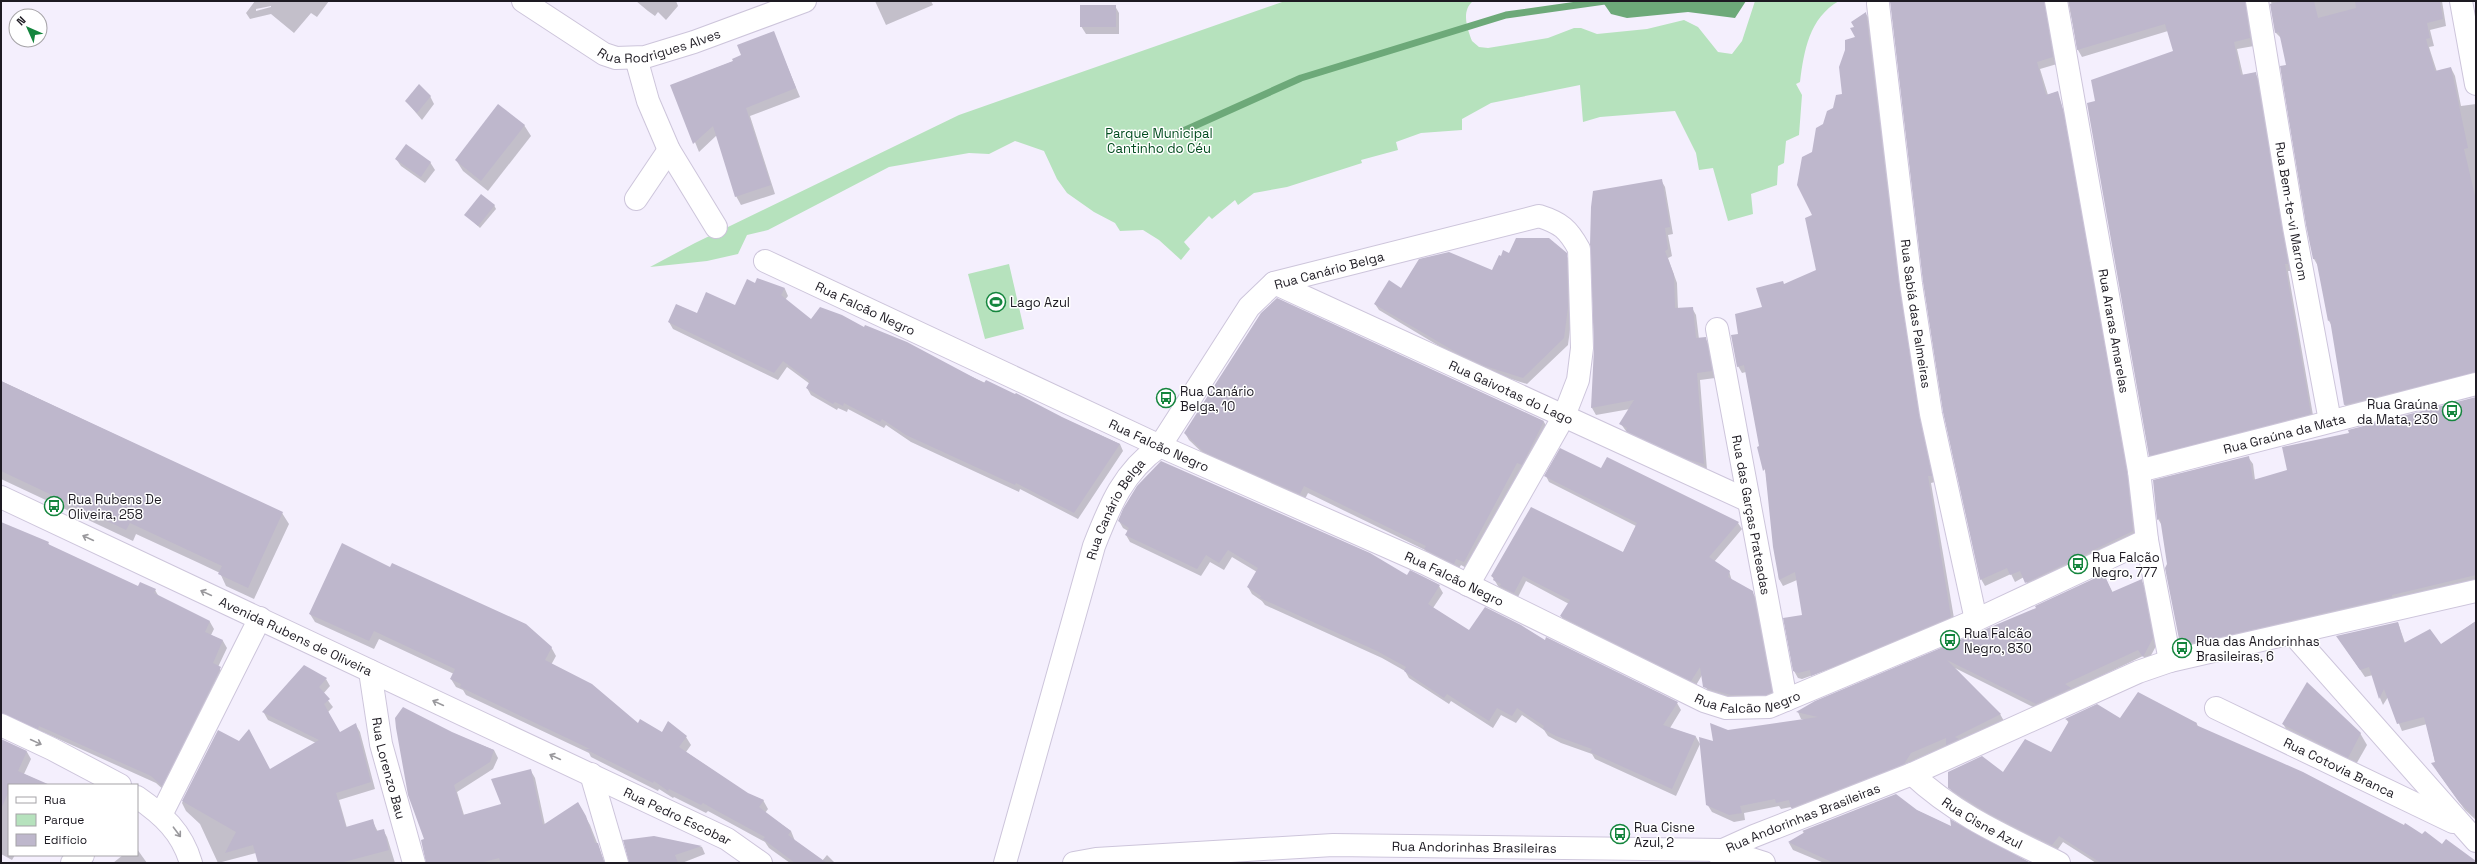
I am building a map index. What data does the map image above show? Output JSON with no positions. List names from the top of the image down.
{
  "streets": {
    "street": [
      "Rua Rodrigues Alves",
      "Rua Bem-te-vi Marrom",
      "Rua Canário Belga",
      "Rua Falcão Negro",
      "Rua Sabiá das Palmeiras",
      "Rua Araras Amarelas",
      "Rua Gaivotas do Lago",
      "Rua Graúna da Mata",
      "Rua das Garças Prateadas",
      "Avenida Rubens de Oliveira",
      "Rua Cotovia Branca",
      "Rua Lorenzo Bau",
      "Rua Pedro Escobar",
      "Rua Andorinhas Brasileiras",
      "Rua Cisne Azul"
    ]
  },
  "crossings": [
    ["Rua Bem-te-vi Marrom", "Rua Graúna da Mata"],
    ["Rua Canário Belga", "Rua Falcão Negro"],
    ["Rua Canário Belga", "Rua Gaivotas do Lago"],
    ["Rua Falcão Negro", "Rua Sabiá das Palmeiras"],
    ["Rua Falcão Negro", "Rua Araras Amarelas"],
    ["Rua Falcão Negro", "Rua das Garças Prateadas"],
    ["Rua Araras Amarelas", "Rua Graúna da Mata"],
    ["Rua Araras Amarelas", "Rua Andorinhas Brasileiras"],
    ["Rua Gaivotas do Lago", "Rua das Garças Prateadas"],
    ["Avenida Rubens de Oliveira", "Rua Lorenzo Bau"],
    ["Avenida Rubens de Oliveira", "Rua Pedro Escobar"],
    ["Rua Andorinhas Brasileiras", "Rua Cisne Azul"]
  ],
  "one_way": ["Avenida Rubens de Oliveira"],
  "parks": ["Parque Municipal Cantinho do Céu"],
  "places": {
    "sports": ["Lago Azul"],
    "bus stop": [
      "Rua Canário Belga, 10",
      "Rua Graúna da Mata, 230",
      "Rua Rubens De Oliveira, 258",
      "Rua Falcão Negro, 777",
      "Rua Falcão Negro, 830",
      "Rua das Andorinhas Brasileiras, 6",
      "Rua Cisne Azul, 2"
    ]
  },
  "legend": ["Rua", "Parque", "Edifício"],
  "north": "top left"
}
